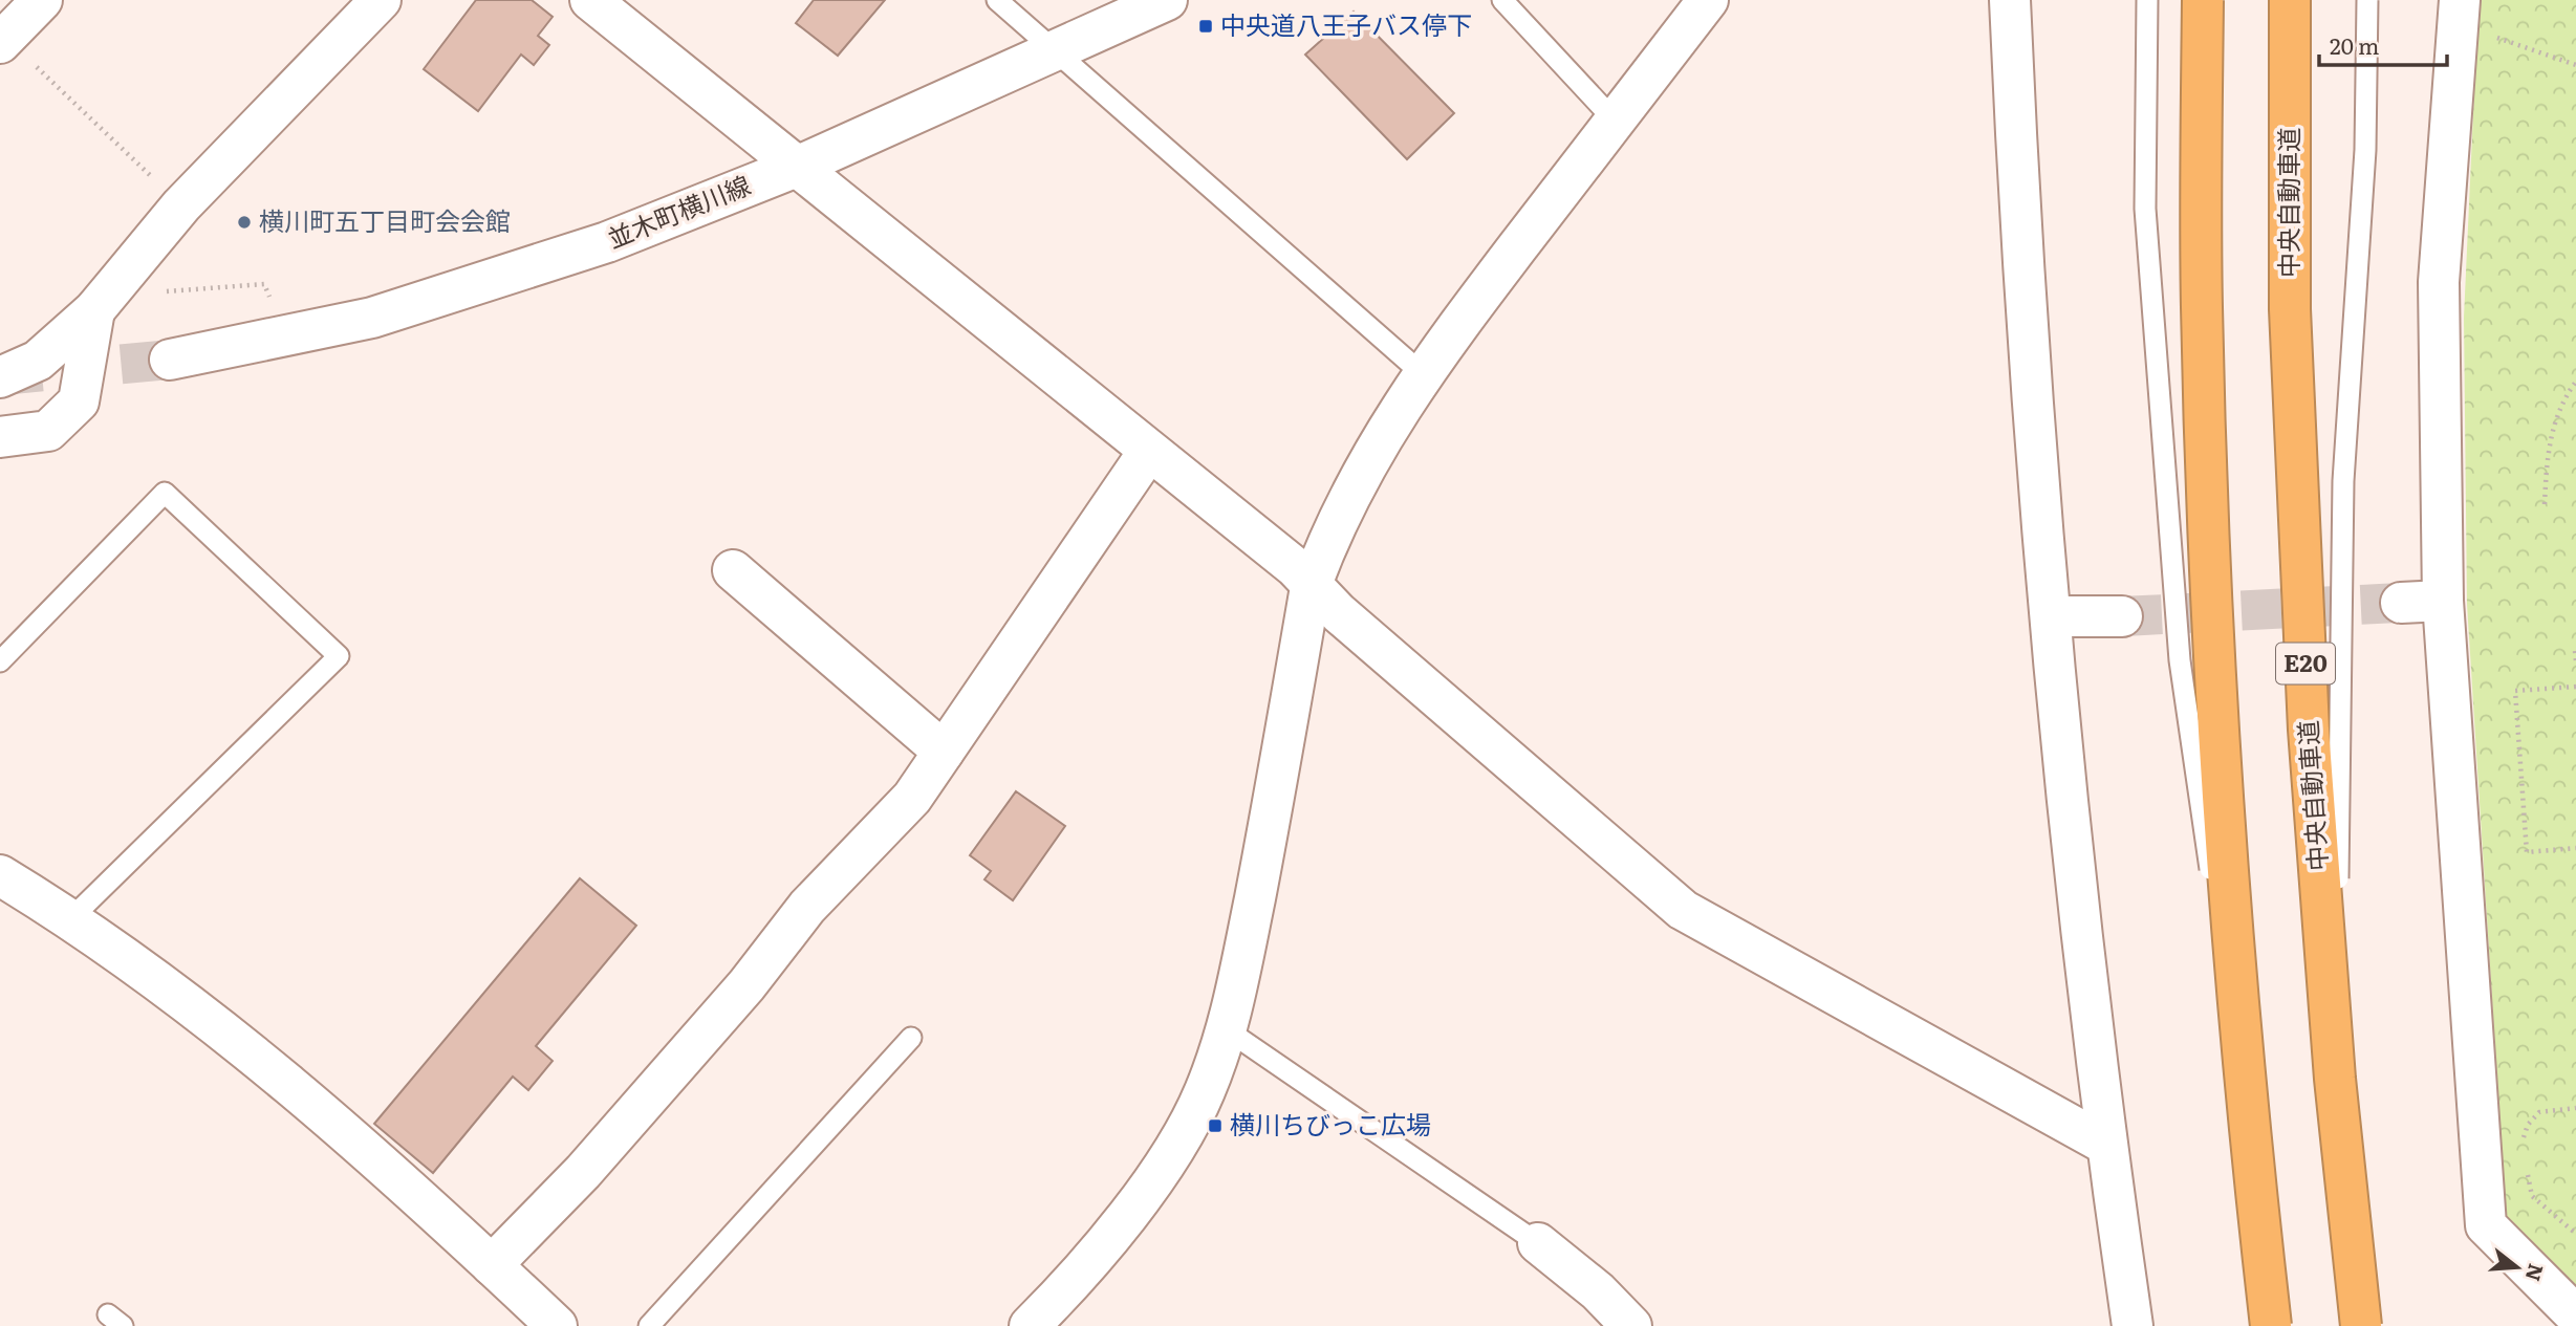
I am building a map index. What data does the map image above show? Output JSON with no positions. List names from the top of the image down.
{
  "streets": {
    "highway": ["中央自動車道", "E20"],
    "street": ["並木町横川線"]
  },
  "places": {
    "transit": ["中央道八王子バス停下", "横川ちびっこ広場"],
    "other": ["横川町五丁目町会会館"]
  },
  "scale_bar": "20 m",
  "north": "right"
}
